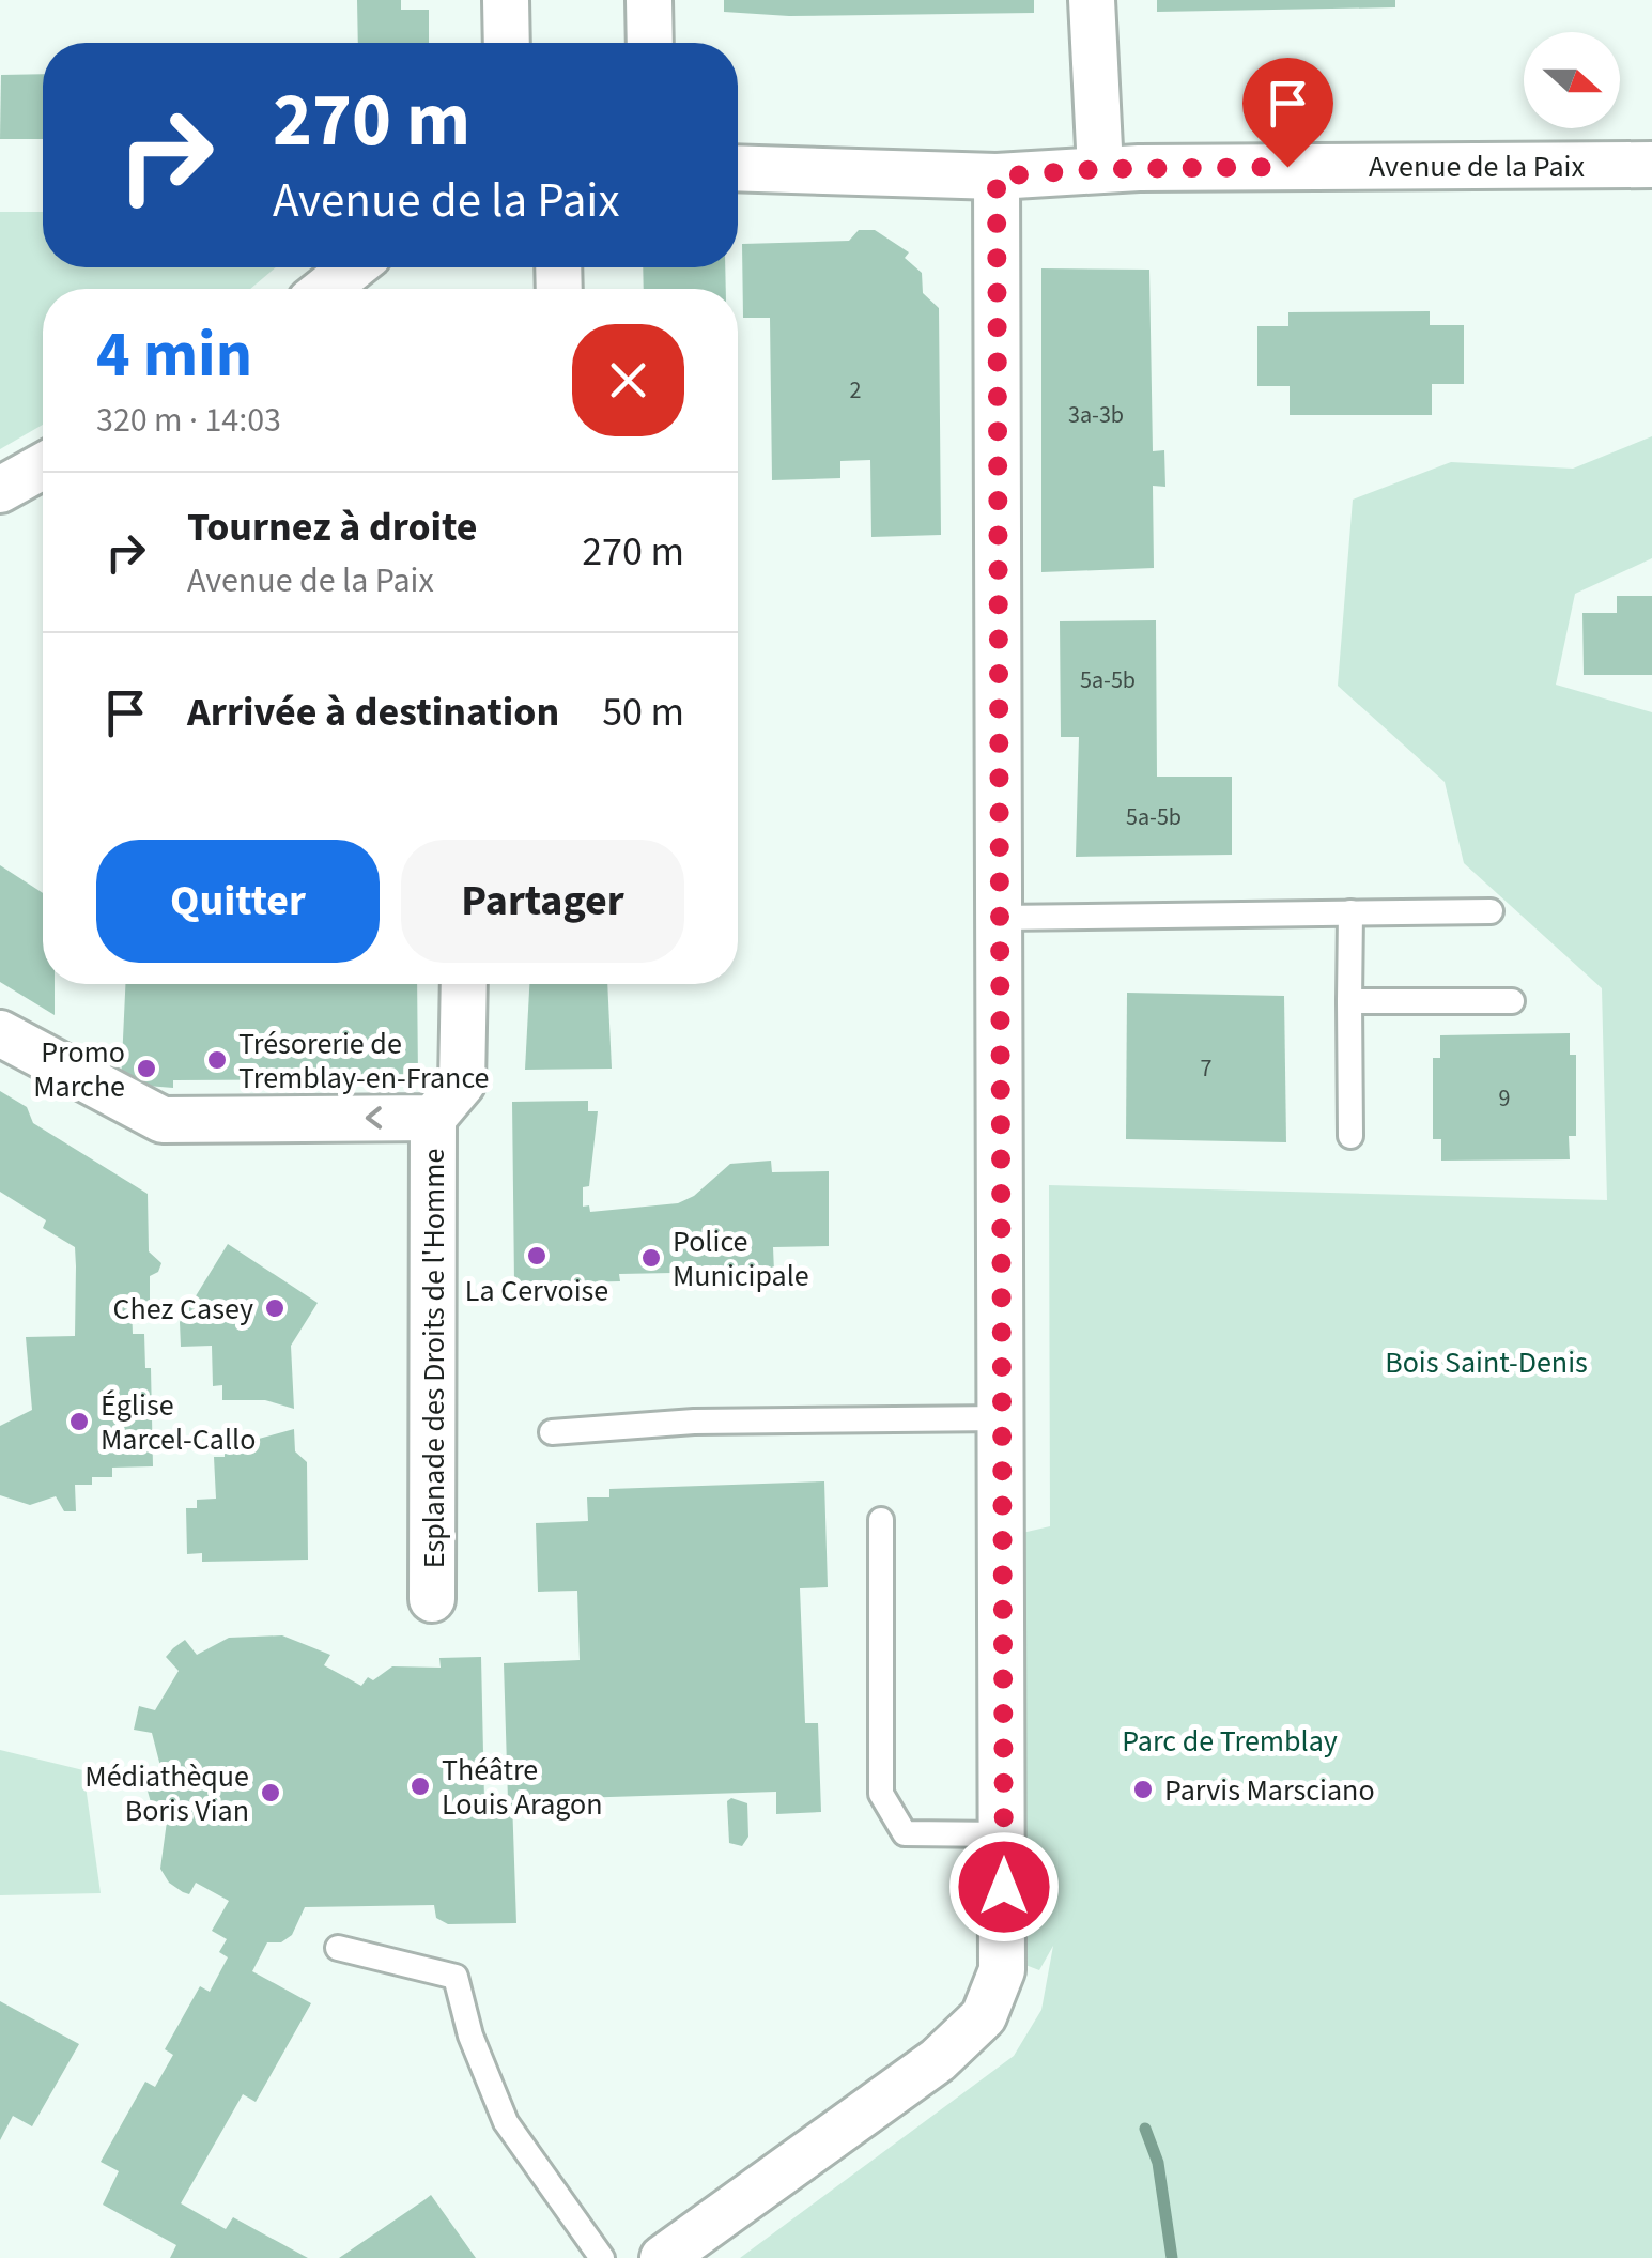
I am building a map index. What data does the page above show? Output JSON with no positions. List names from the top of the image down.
{
  "streets": {
    "street": ["Avenue de la Paix", "Esplanade des Droits de l'Homme"]
  },
  "parks": ["Bois Saint-Denis", "Parc de Tremblay"],
  "places": [
    "Trésorerie de Tremblay-en-France",
    "Promo Marche",
    "La Cervoise",
    "Police Municipale",
    "Chez Casey",
    "Église Marcel-Callo",
    "Théâtre Louis Aragon",
    "Parvis Marsciano",
    "Médiathèque Boris Vian"
  ],
  "house_numbers": [
    "2",
    "3a-3b",
    "5a-5b",
    "5a-5b",
    "7",
    "9"
  ],
  "north": "right",
  "page": {
    "turn": ["270 m", "Avenue de la Paix"],
    "heading": ["4 min", "320 m · 14:03"],
    "list": [
      {
        "name": "Tournez à droite",
        "note": "Avenue de la Paix",
        "value": "270 m"
      },
      {
        "name": "Arrivée à destination",
        "value": "50 m"
      }
    ],
    "buttons": ["Quitter", "Partager"]
  }
}
